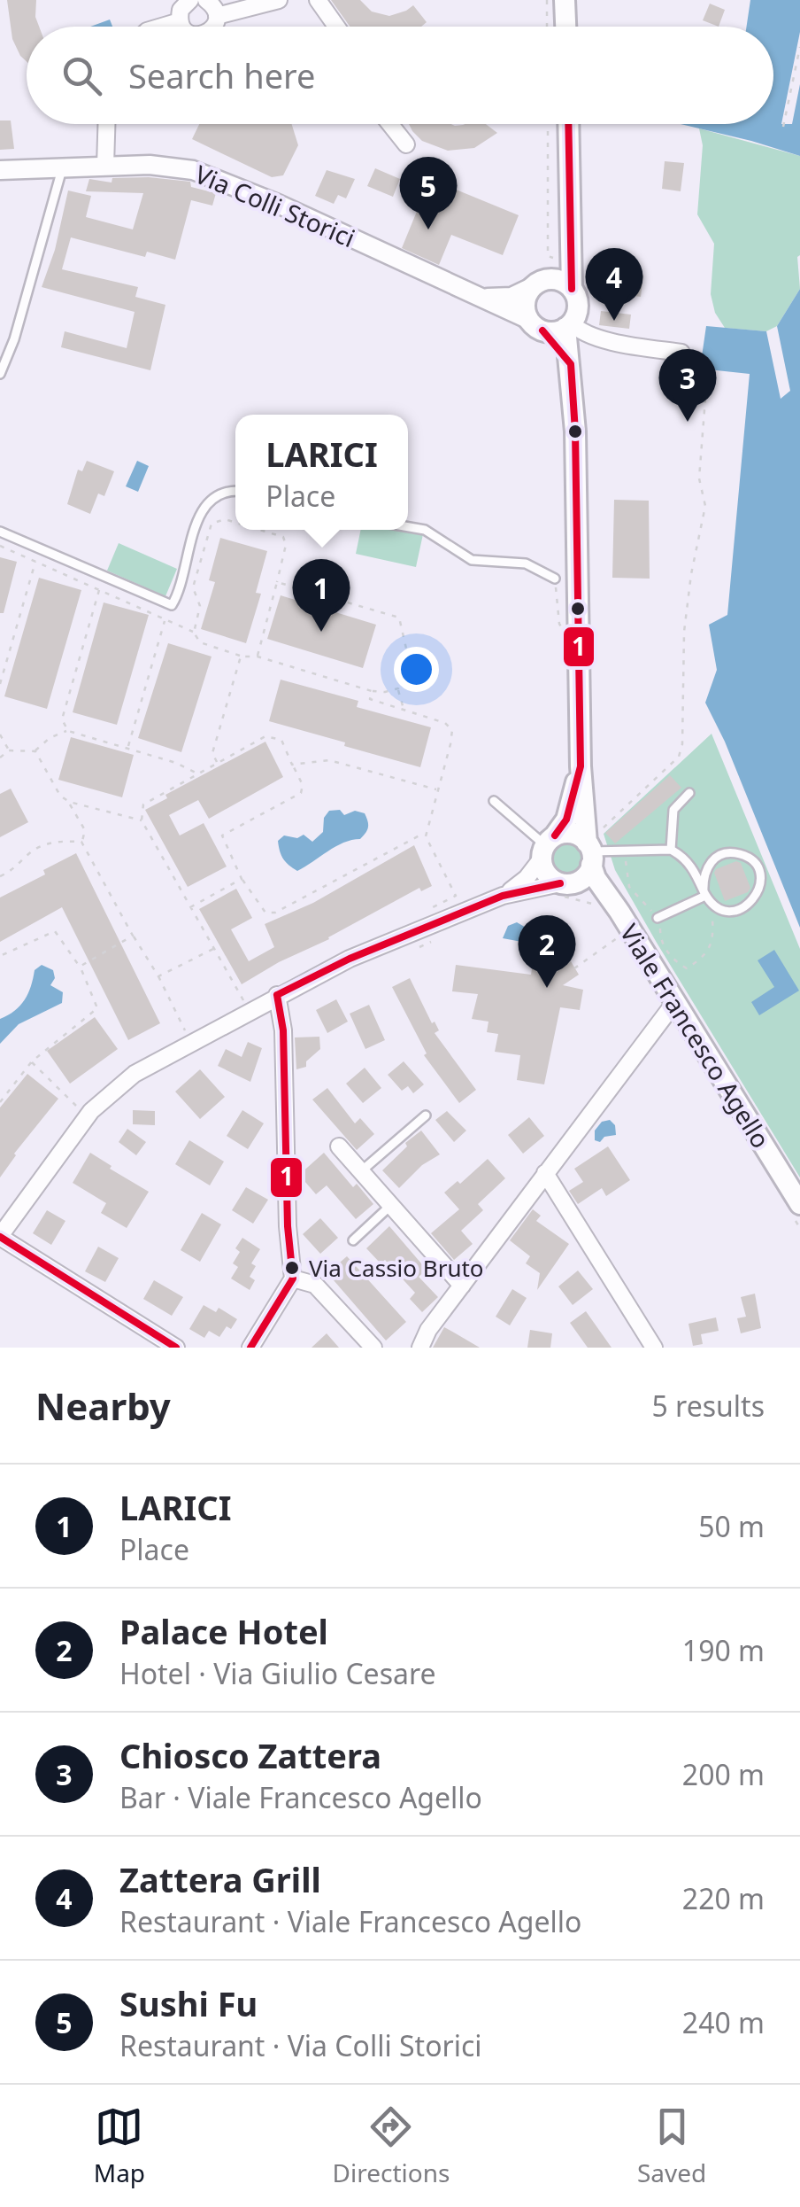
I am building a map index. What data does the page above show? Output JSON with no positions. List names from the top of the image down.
{
  "streets": {
    "main road": ["Viale Francesco Agello"],
    "street": ["Via Colli Storici"]
  },
  "crossings": [
    ["Via Colli Storici", "Viale Francesco Agello"]
  ],
  "places": ["Via Cassio Bruto"],
  "lines": ["transit line 1"],
  "page": {
    "search": "Search here",
    "pins": [
      "5",
      "4",
      "3",
      "1",
      "2"
    ],
    "popup": ["LARICI", "Place"],
    "heading": ["Nearby", "5 results"],
    "list": [
      {
        "mark": "1",
        "name": "LARICI",
        "note": "Place",
        "value": "50 m"
      },
      {
        "mark": "2",
        "name": "Palace Hotel",
        "note": "Hotel · Via Giulio Cesare",
        "value": "190 m"
      },
      {
        "mark": "3",
        "name": "Chiosco Zattera",
        "note": "Bar · Viale Francesco Agello",
        "value": "200 m"
      },
      {
        "mark": "4",
        "name": "Zattera Grill",
        "note": "Restaurant · Viale Francesco Agello",
        "value": "220 m"
      },
      {
        "mark": "5",
        "name": "Sushi Fu",
        "note": "Restaurant · Via Colli Storici",
        "value": "240 m"
      }
    ],
    "nav": ["Map", "Directions", "Saved"]
  }
}
